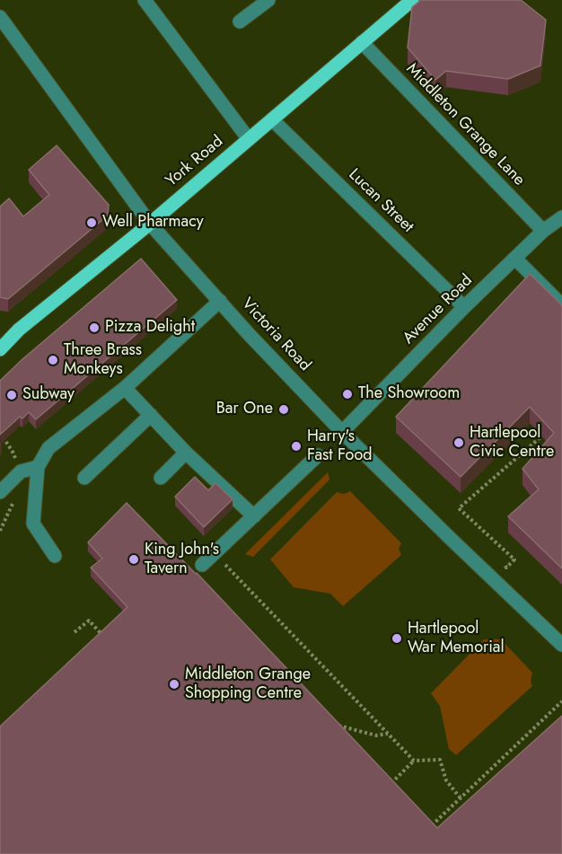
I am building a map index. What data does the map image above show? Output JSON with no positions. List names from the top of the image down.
{
  "streets": {
    "main road": ["York Road"],
    "street": [
      "Middleton Grange Lane",
      "Lucan Street",
      "Avenue Road",
      "Victoria Road"
    ]
  },
  "crossings": [
    ["Middleton Grange Lane", "York Road"],
    ["Middleton Grange Lane", "Avenue Road"],
    ["York Road", "Lucan Street"],
    ["York Road", "Victoria Road"],
    ["Lucan Street", "Avenue Road"],
    ["Avenue Road", "Victoria Road"]
  ],
  "places": [
    "Well Pharmacy",
    "Pizza Delight",
    "Three Brass Monkeys",
    "The Showroom",
    "Subway",
    "Bar One",
    "Hartlepool Civic Centre",
    "Harry's Fast Food",
    "King John's Tavern",
    "Hartlepool War Memorial",
    "Middleton Grange Shopping Centre"
  ]
}
